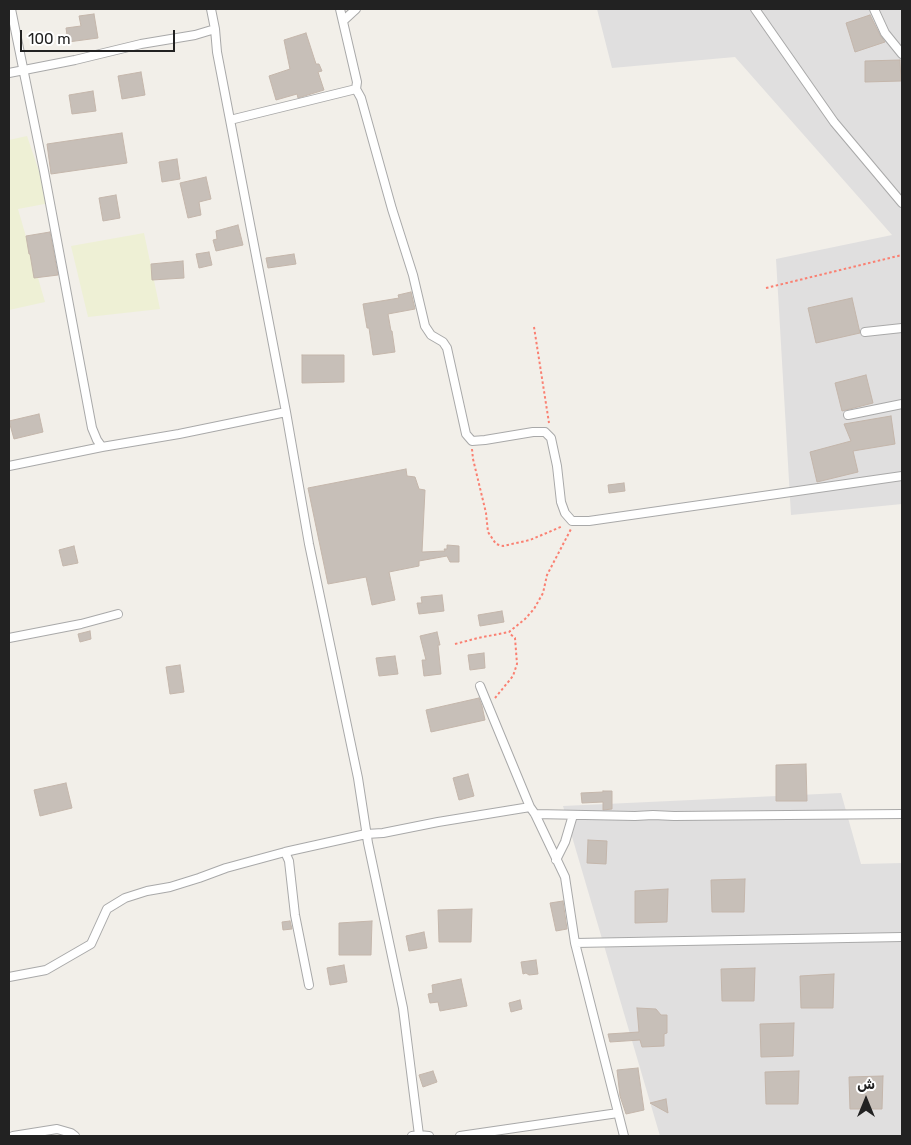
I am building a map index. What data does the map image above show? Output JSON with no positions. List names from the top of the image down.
{
  "scale_bar": "100 m",
  "north": "top"
}
